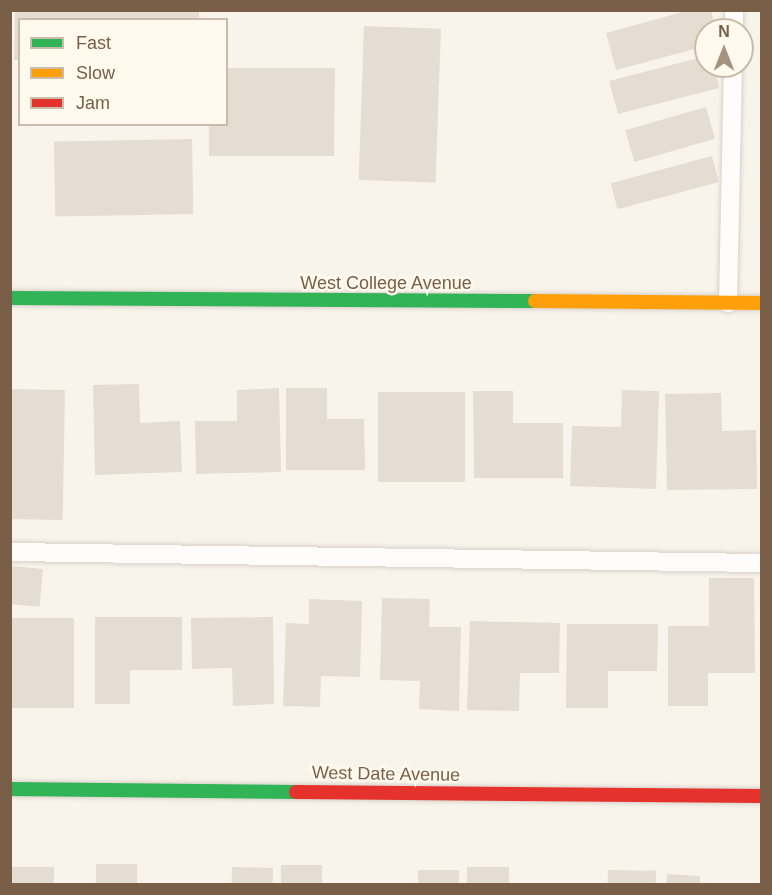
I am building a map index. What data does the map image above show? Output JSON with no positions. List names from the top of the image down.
{
  "streets": {
    "street": ["West College Avenue", "West Date Avenue"]
  },
  "legend": ["Fast", "Slow", "Jam"],
  "north": "top"
}
